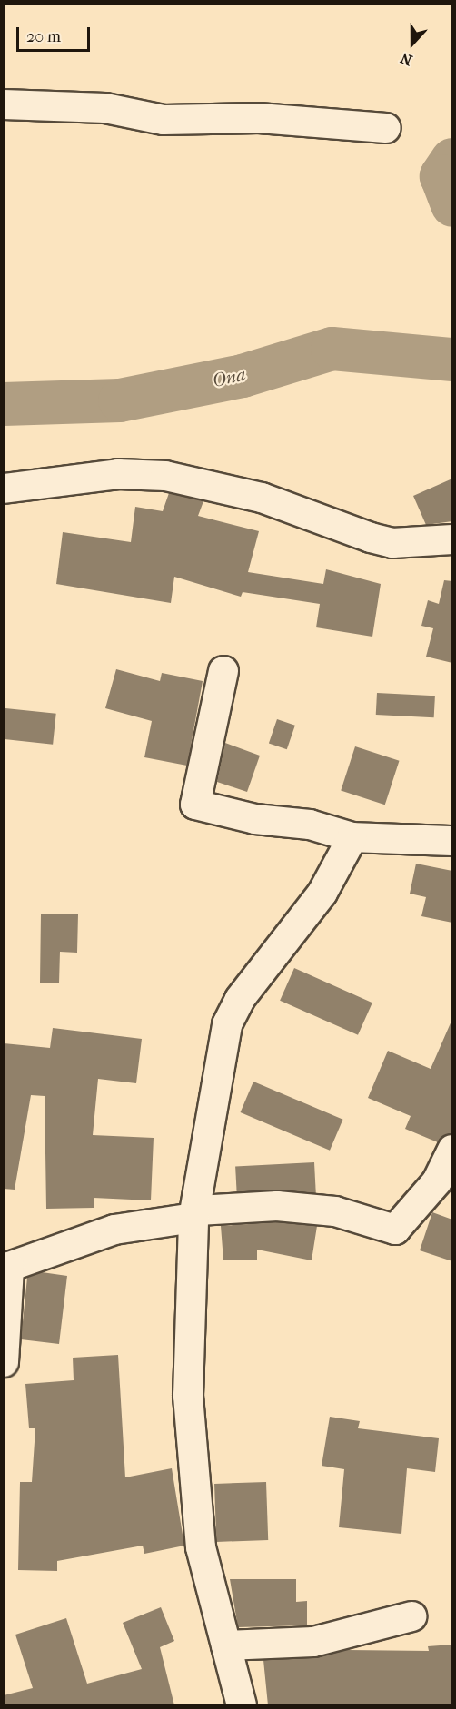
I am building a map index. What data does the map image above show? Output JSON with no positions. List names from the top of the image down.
{
  "water": ["Ona"],
  "scale_bar": "20 m",
  "north": "bottom"
}
